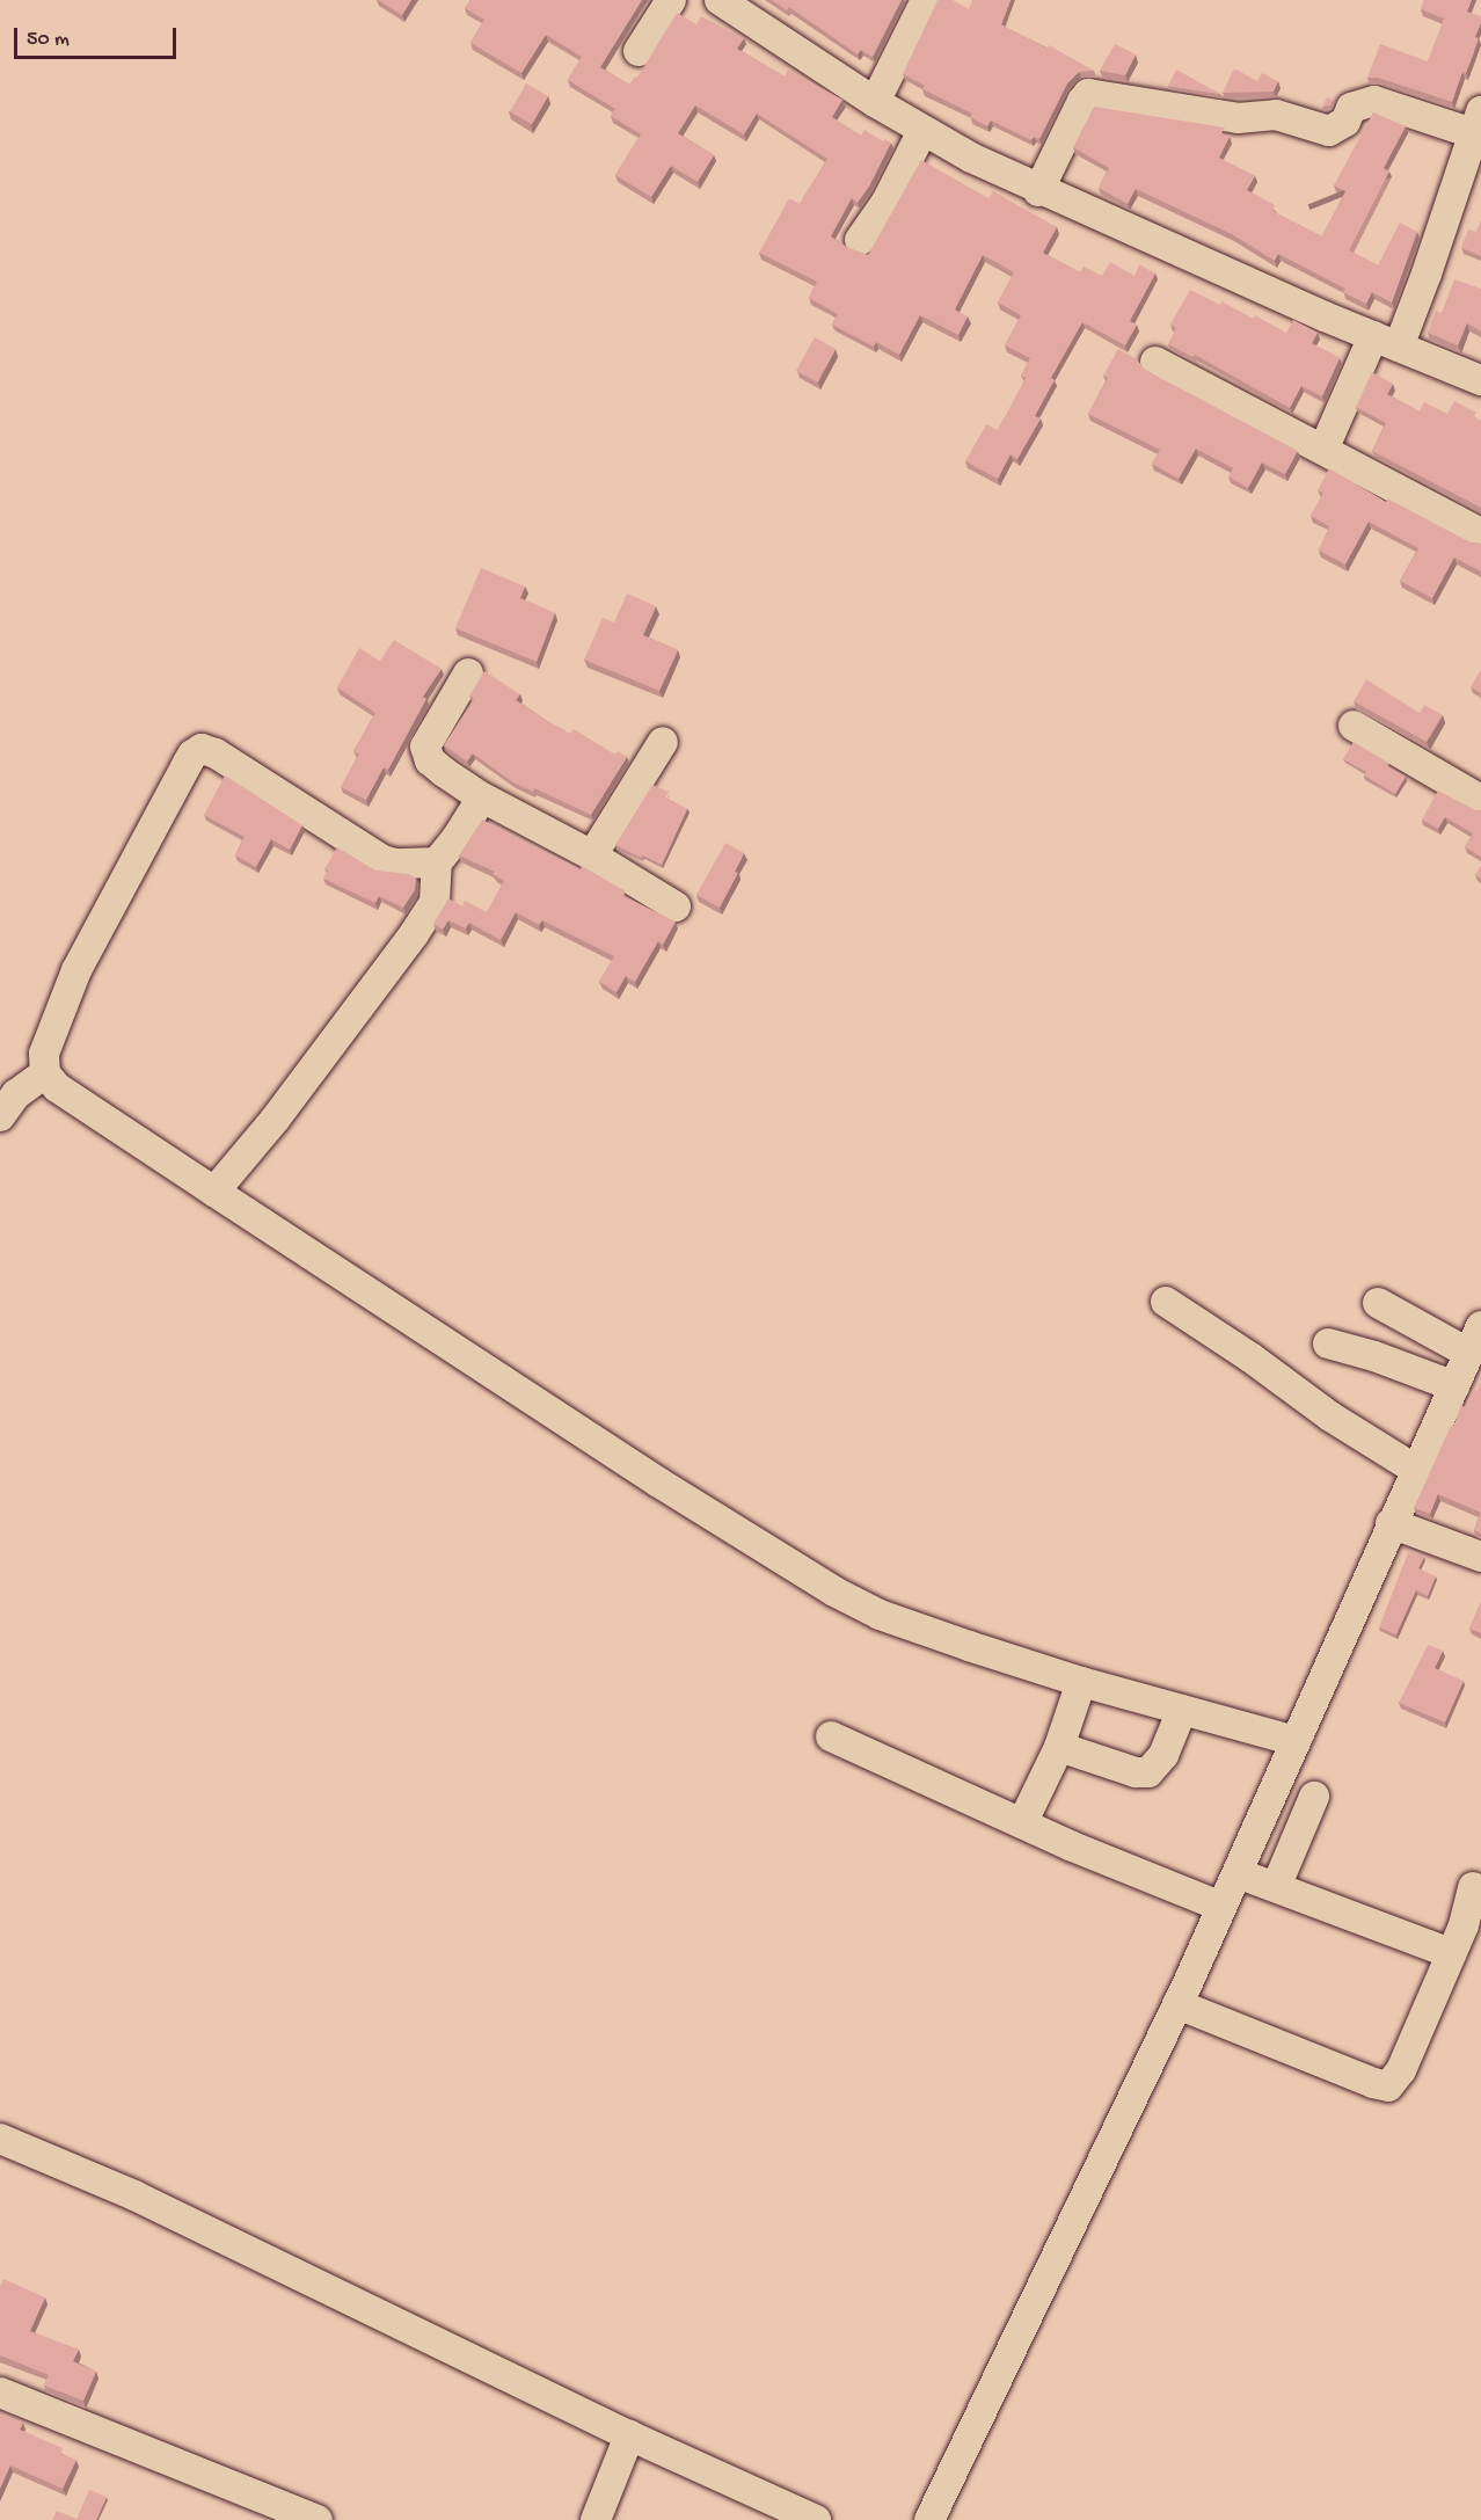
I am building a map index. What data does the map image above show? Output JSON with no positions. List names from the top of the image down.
{
  "scale_bar": "50 m"
}
